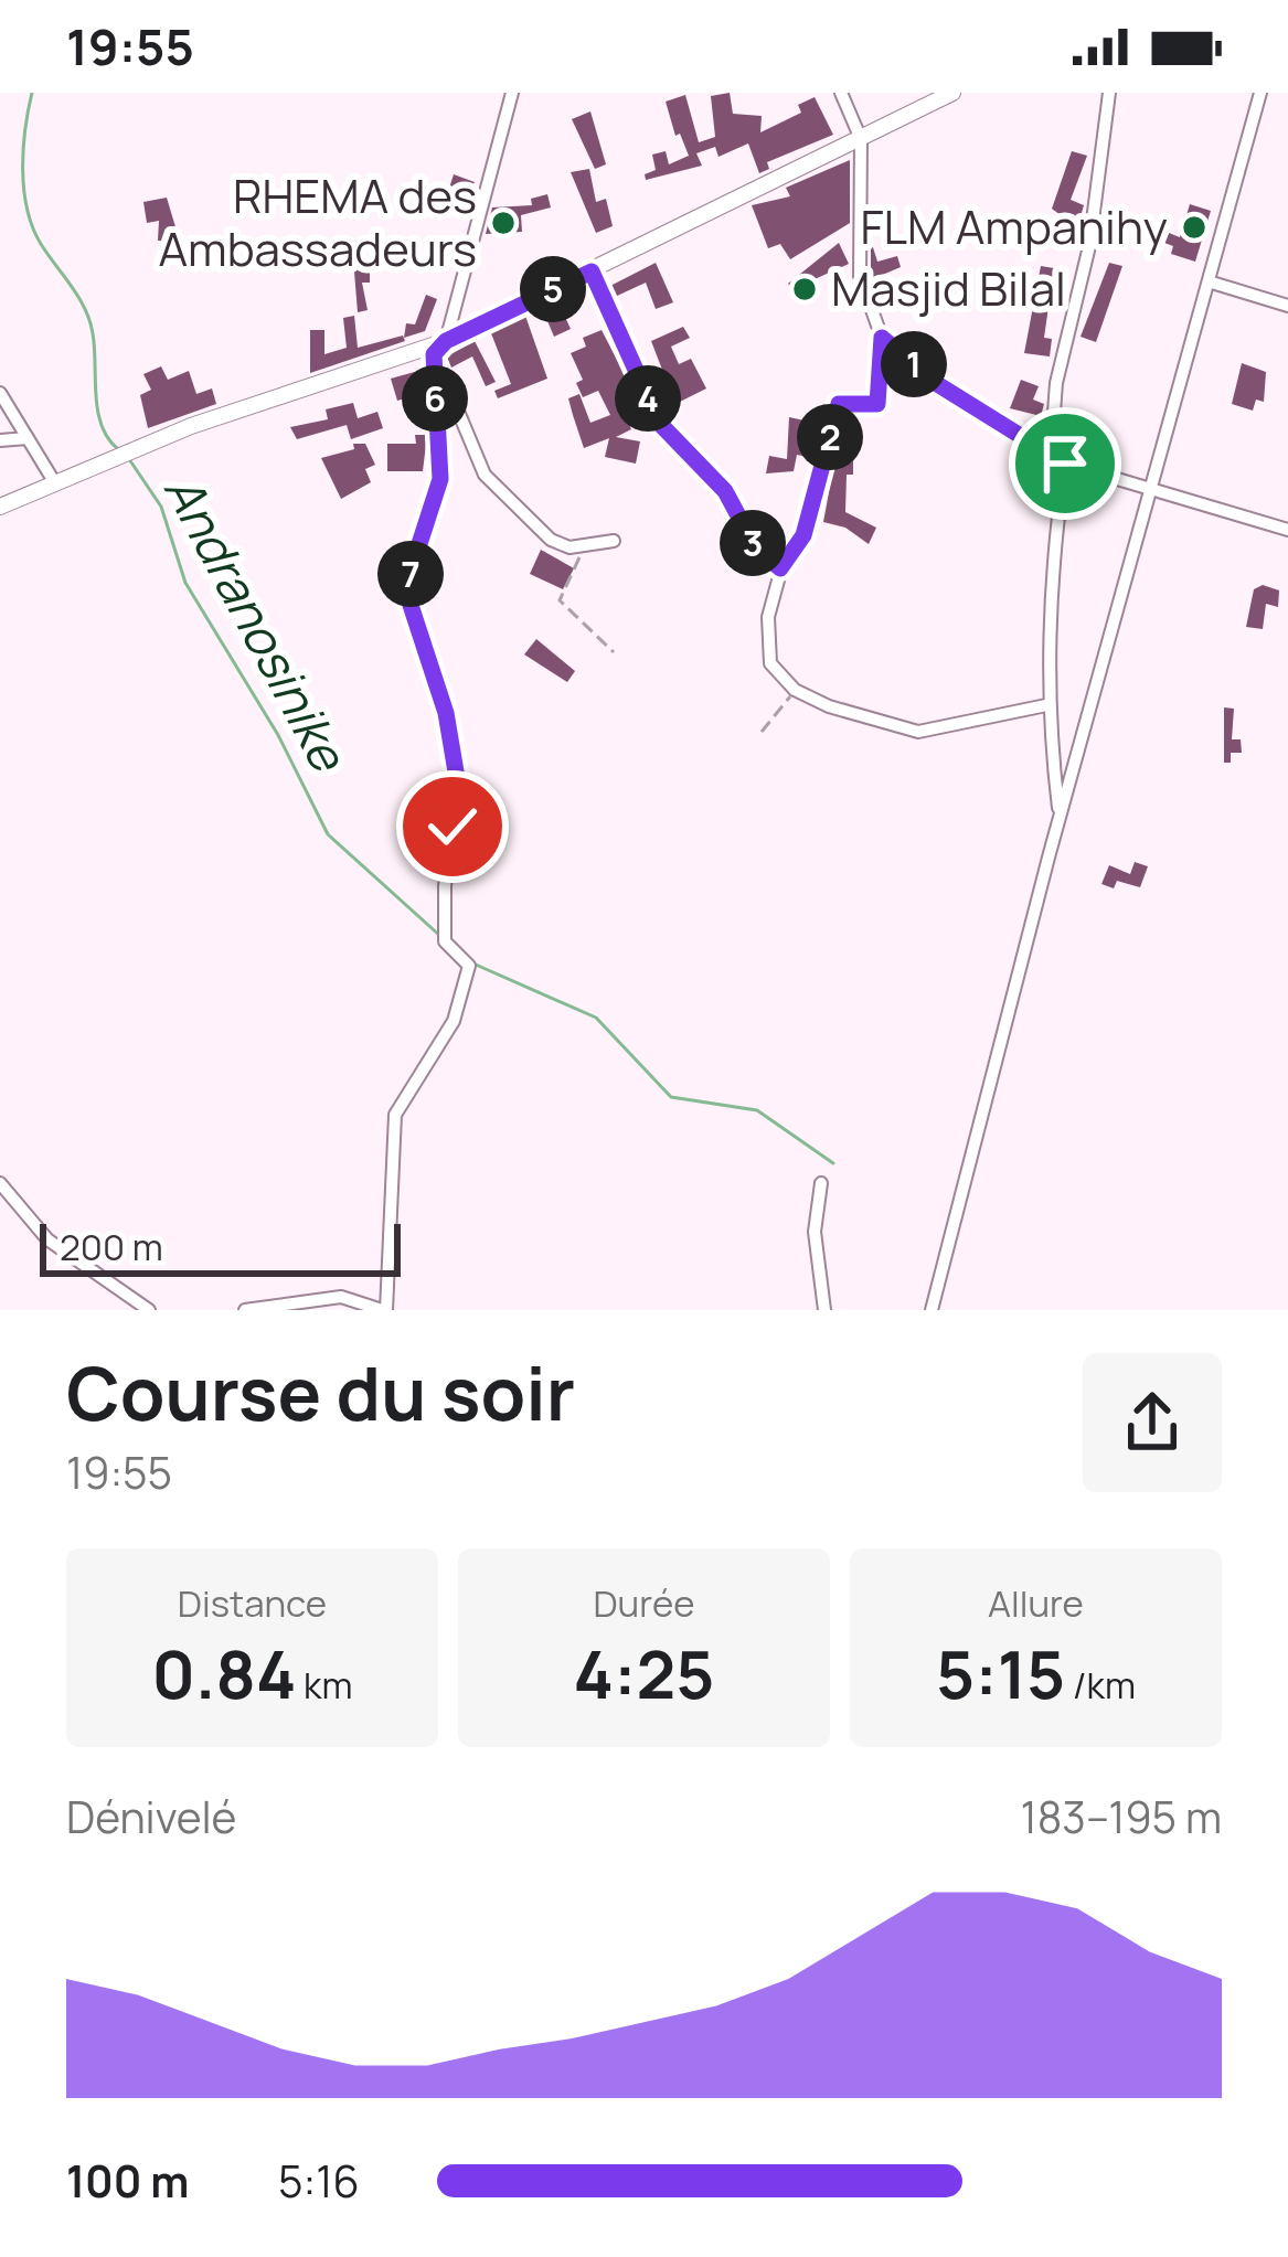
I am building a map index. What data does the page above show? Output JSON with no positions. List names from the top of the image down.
{
  "water": ["Andranosinike"],
  "places": ["RHEMA des Ambassadeurs", "FLM Ampanihy", "Masjid Bilal"],
  "scale_bar": "200 m",
  "page": {
    "status": "19:55",
    "pins": [
      "5",
      "1",
      "4",
      "6",
      "2",
      "3",
      "7"
    ],
    "scale": "200 m",
    "heading": ["Course du soir", "19:55"],
    "stats": [
      ["Distance", "0.84 km"],
      ["Durée", "4:25"],
      ["Allure", "5:15 /km"]
    ],
    "chart": ["Dénivelé", "183–195 m"],
    "list": [
      {
        "name": "100 m",
        "note": "5:16"
      }
    ]
  }
}
